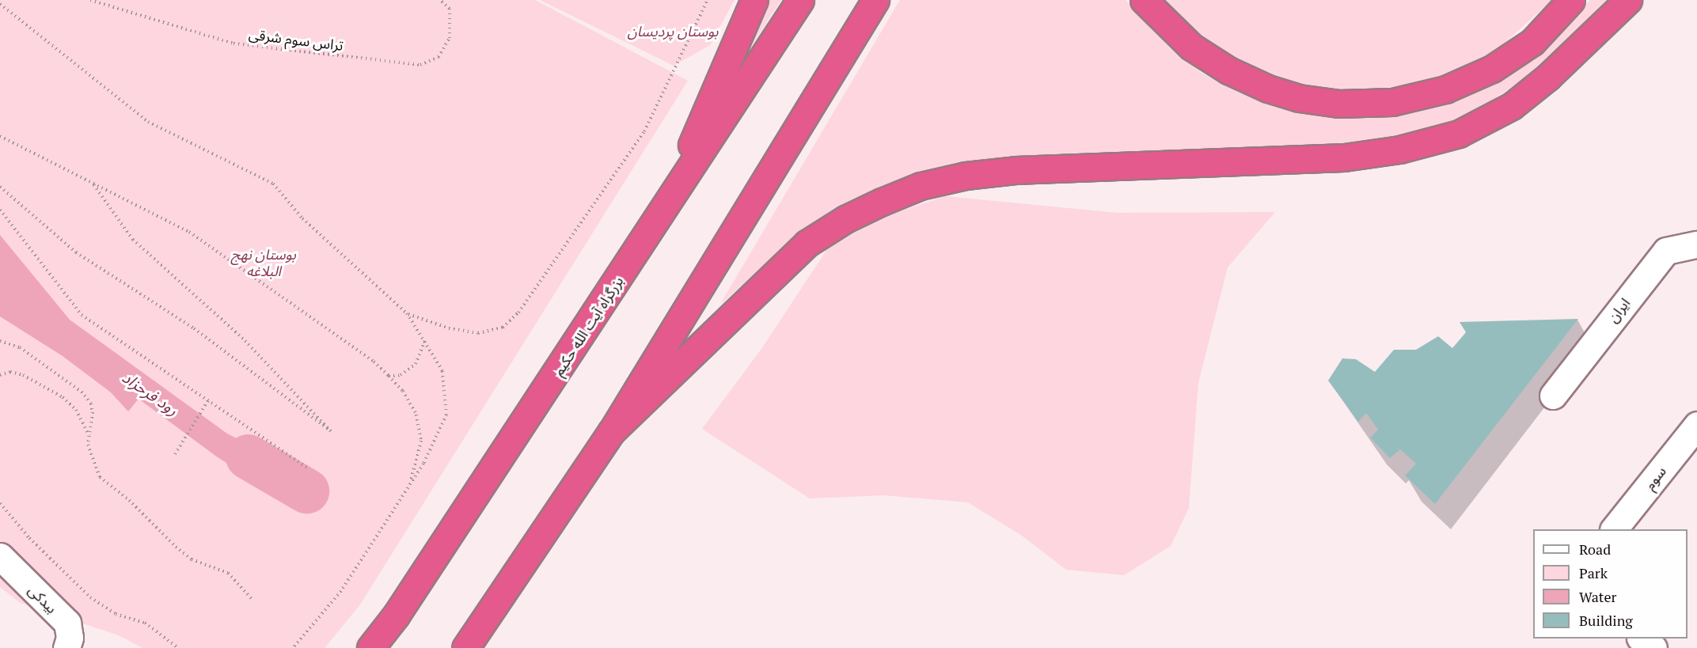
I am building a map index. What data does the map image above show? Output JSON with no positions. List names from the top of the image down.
{
  "streets": {
    "highway": ["بزرگراه آیت الله حکیم"],
    "street": ["ایران", "سوم", "بیدکی"],
    "path": ["تراس سوم شرقی"]
  },
  "water": ["رود فرحزاد"],
  "parks": ["بوستان پردیسان", "بوستان نهج البلاغه"],
  "legend": [
    "Road",
    "Park",
    "Water",
    "Building"
  ]
}
